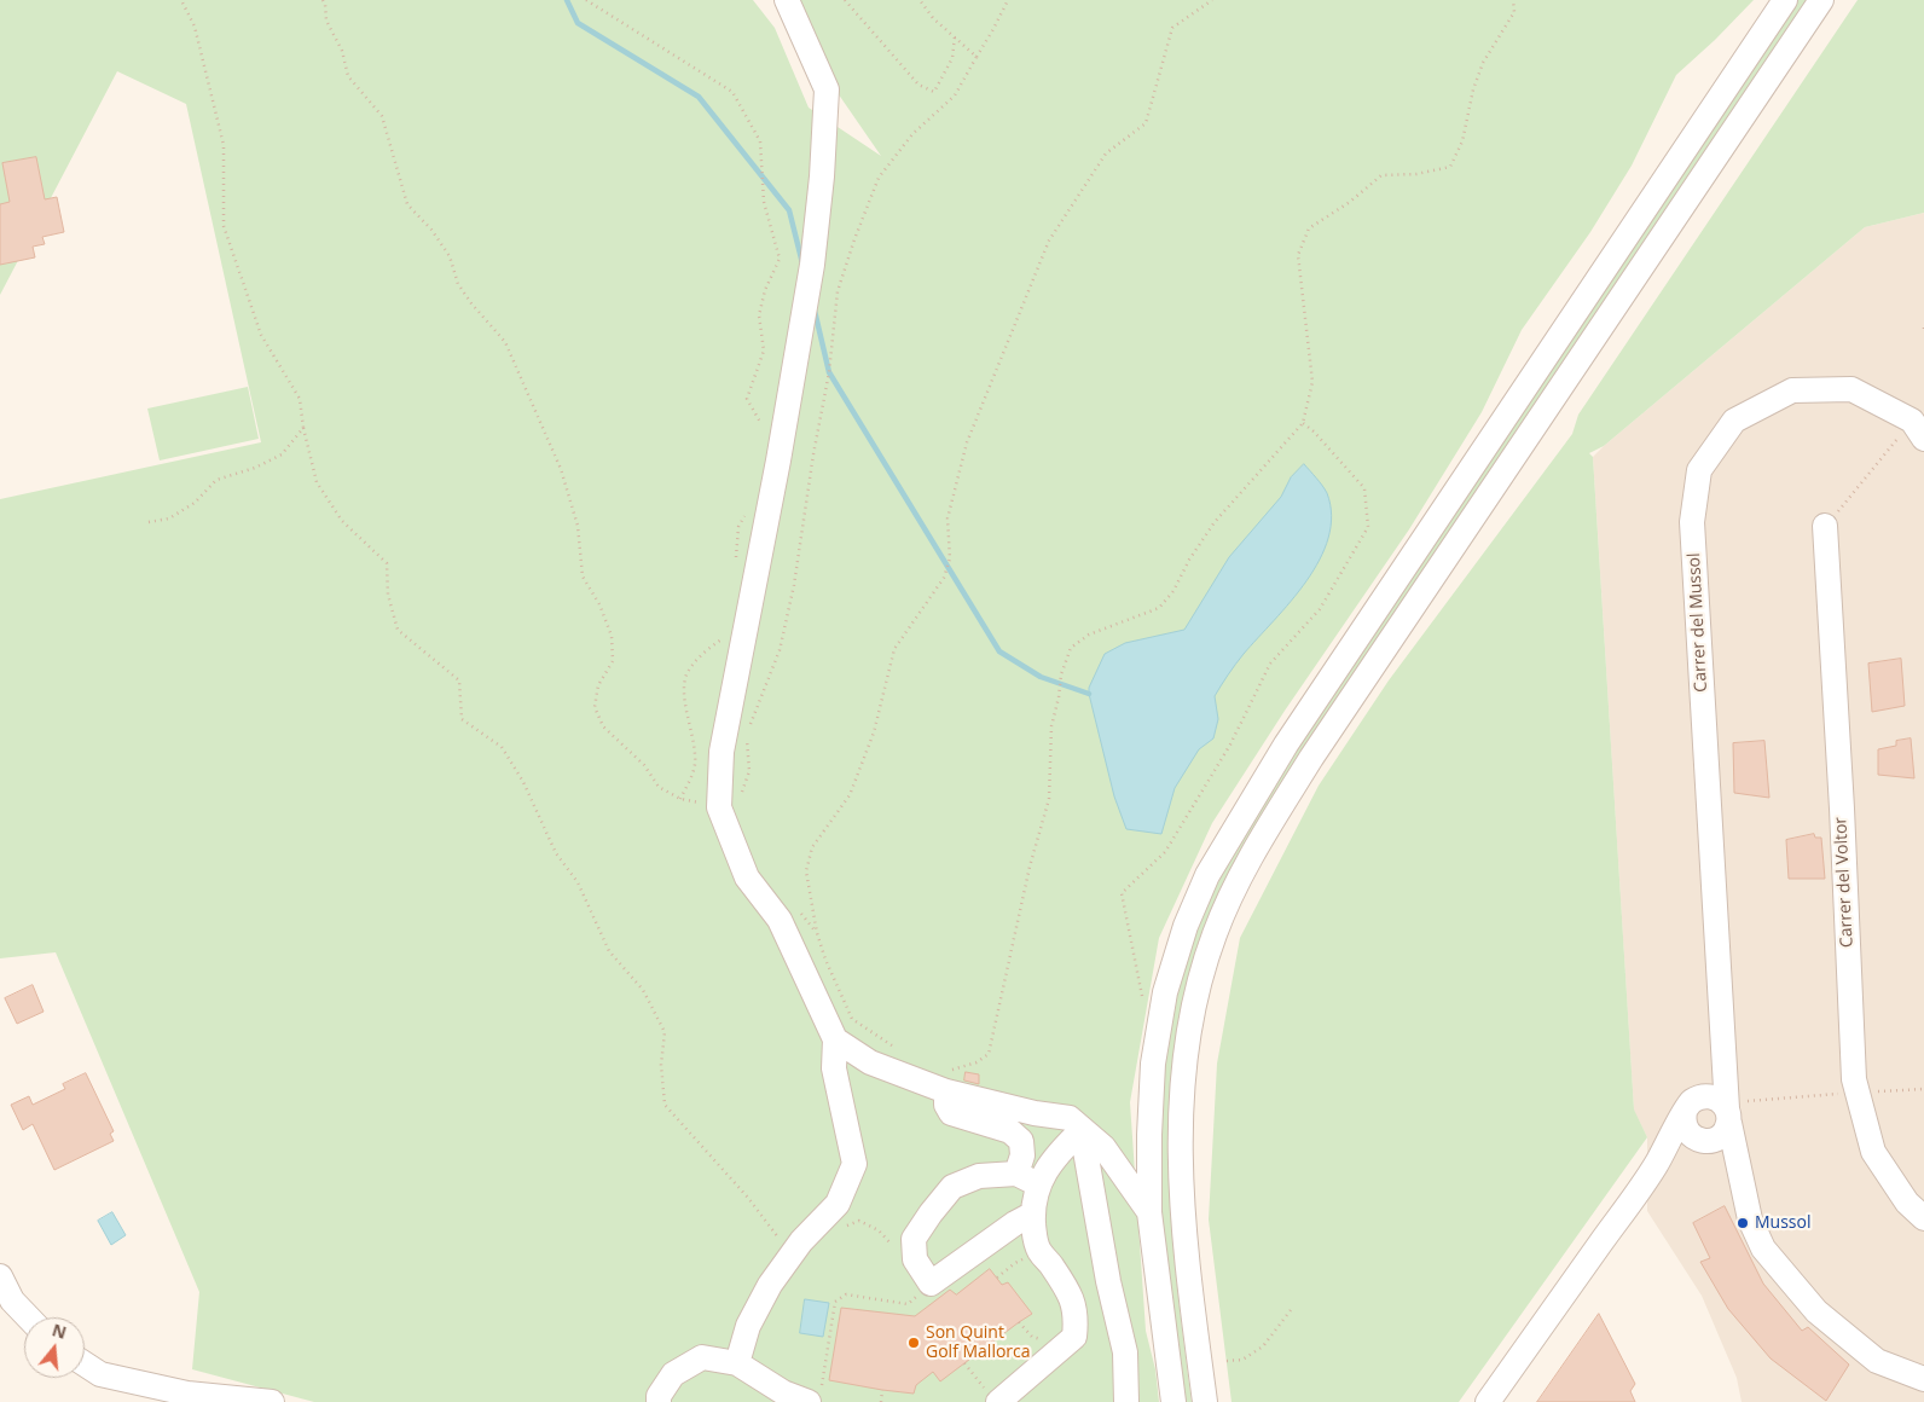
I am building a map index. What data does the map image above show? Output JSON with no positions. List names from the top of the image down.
{
  "streets": {
    "street": ["Carrer del Mussol", "Carrer del Voltor"]
  },
  "places": ["Mussol", "Son Quint Golf Mallorca"],
  "north": "top"
}
